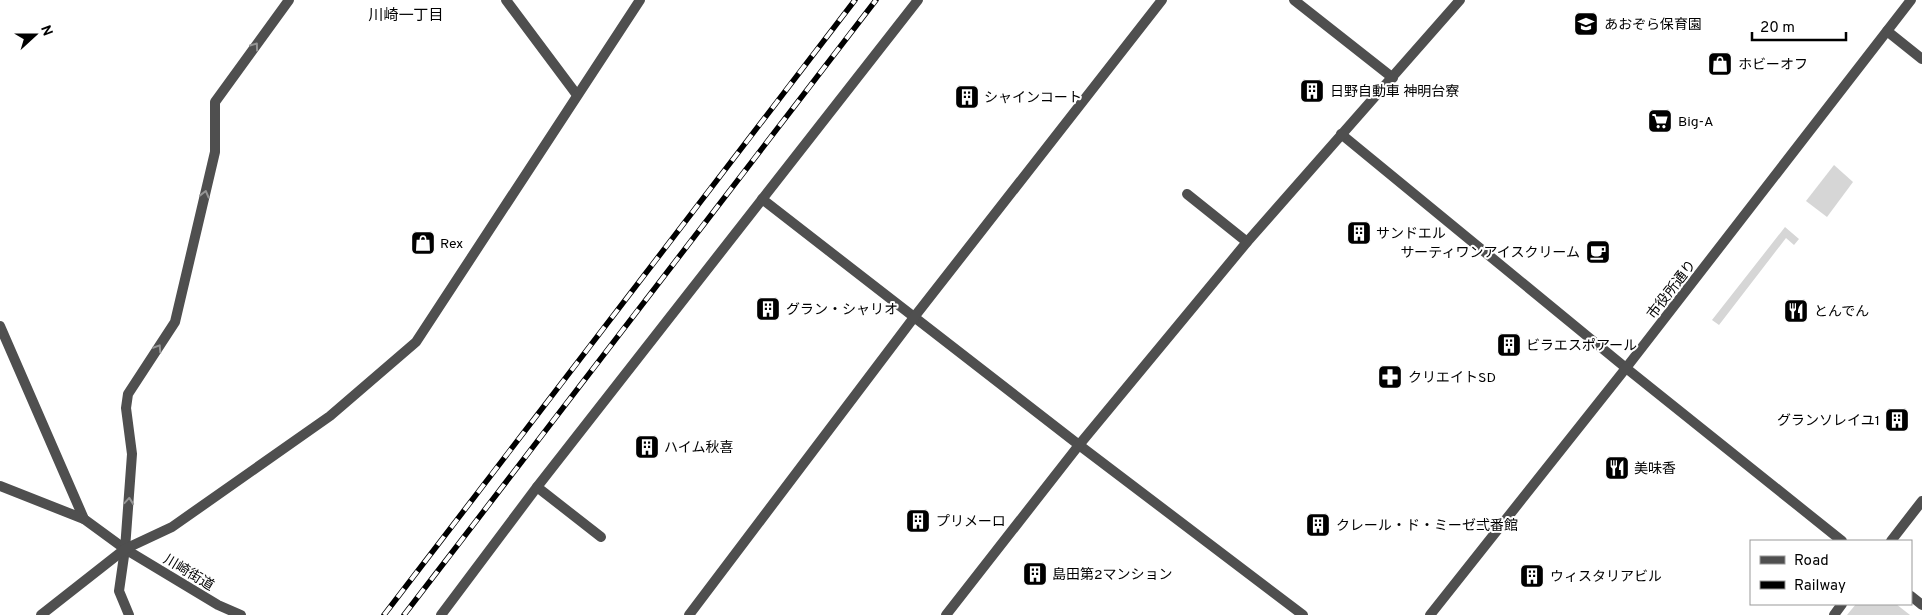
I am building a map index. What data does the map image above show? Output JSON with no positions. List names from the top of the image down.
{
  "streets": {
    "street": ["市役所通り", "川崎街道"]
  },
  "districts": ["川崎一丁目"],
  "places": {
    "school or university": ["あおぞら保育園"],
    "shop": ["ホビーオフ", "Rex"],
    "building": [
      "日野自動車 神明台寮",
      "シャインコート",
      "サンドエル",
      "グラン・シャリオ",
      "ビラエスポアール",
      "グランソレイユ1",
      "ハイム秋喜",
      "プリメーロ",
      "クレール・ド・ミーゼ弍番館",
      "島田第2マンション",
      "ウィスタリアビル"
    ],
    "supermarket": ["Big-A"],
    "cafe": ["サーティワンアイスクリーム"],
    "restaurant": ["とんでん", "美味香"],
    "pharmacy": ["クリエイトSD"]
  },
  "legend": ["Road", "Railway"],
  "scale_bar": "20 m",
  "north": "right"
}
